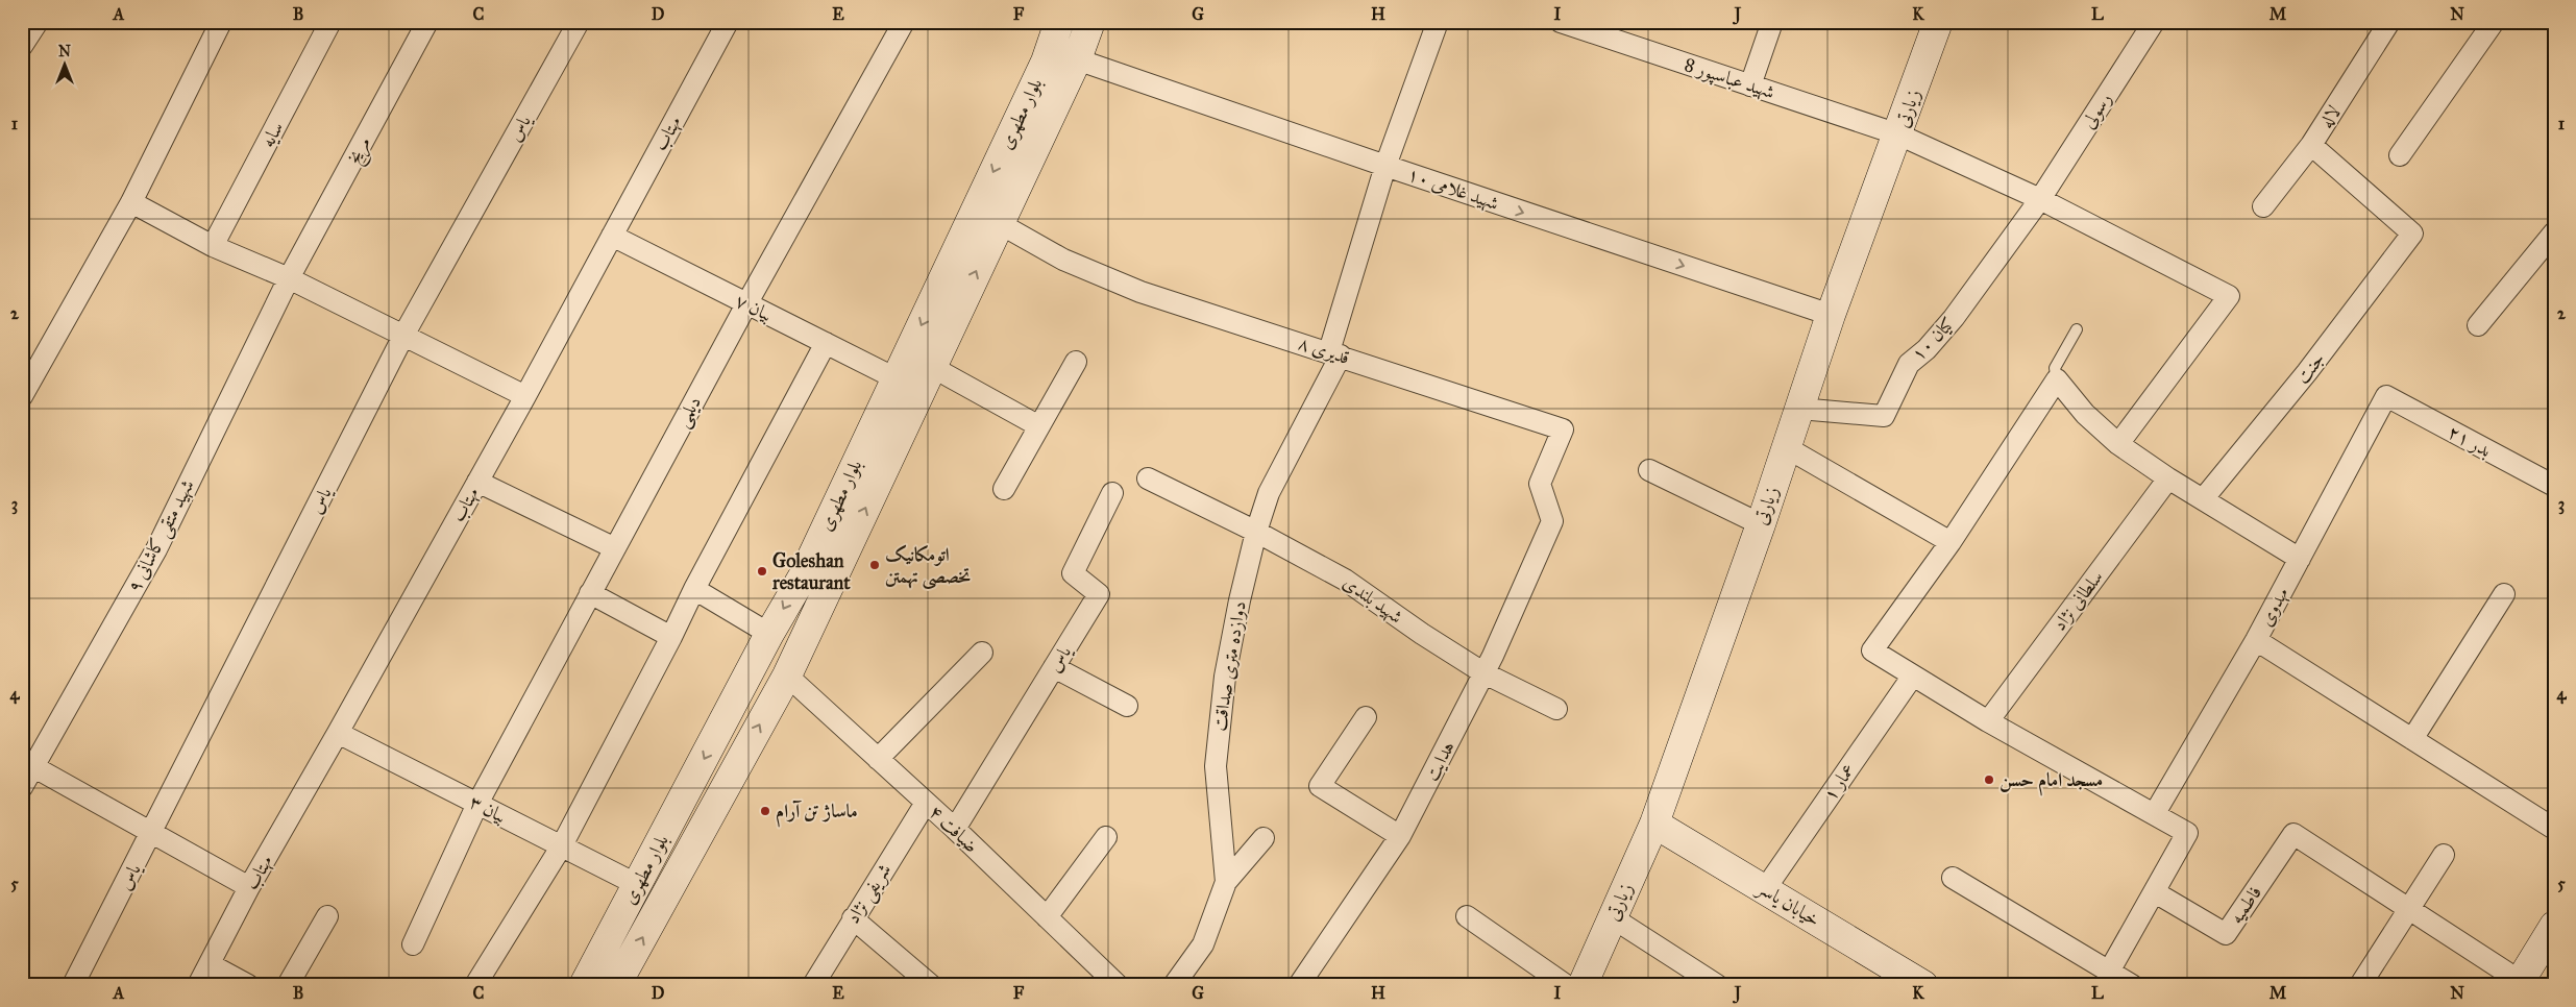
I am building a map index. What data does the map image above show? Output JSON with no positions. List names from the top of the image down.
{
  "streets": {
    "main road": ["زیارتی", "بلوار مطهری", "خیابان یاسر"],
    "street": [
      "شهید عباسپور 8",
      "رسولی",
      "لاله",
      "یاس",
      "مهتاب",
      "سایه",
      "مریخ",
      "شهید غلامی ۱۰",
      "بیان ۷",
      "کیان ۱۰",
      "قدیری ۸",
      "جنت",
      "دیلمی",
      "بدر ۲۱",
      "شهید متقی کاشانی ۹",
      "شهید بلندی",
      "سلطانی نژاد",
      "مهدوی",
      "دوازده متری صداقت",
      "هدایت",
      "عمار ۱",
      "بیان ۳",
      "ضیافت ۴",
      "شریفی نژاد",
      "فاطمیه"
    ]
  },
  "crossings": [
    ["شهید عباسپور 8", "زیارتی"],
    ["شهید عباسپور 8", "رسولی"],
    ["شهید عباسپور 8", "کیان ۱۰"],
    ["زیارتی", "شهید غلامی ۱۰"],
    ["زیارتی", "کیان ۱۰"],
    ["زیارتی", "خیابان یاسر"],
    ["رسولی", "کیان ۱۰"],
    ["بلوار مطهری", "شهید غلامی ۱۰"],
    ["بلوار مطهری", "بیان ۷"],
    ["بلوار مطهری", "قدیری ۸"],
    ["بلوار مطهری", "بیان ۳"],
    ["بلوار مطهری", "ضیافت ۴"],
    ["لاله", "جنت"],
    ["یاس", "ضیافت ۴"],
    ["مهتاب", "بیان ۷"],
    ["مهتاب", "بیان ۳"],
    ["مریخ", "شهید متقی کاشانی ۹"],
    ["شهید غلامی ۱۰", "دوازده متری صداقت"],
    ["بیان ۷", "دیلمی"],
    ["قدیری ۸", "دوازده متری صداقت"],
    ["قدیری ۸", "هدایت"],
    ["دیلمی", "بیان ۳"],
    ["بدر ۲۱", "مهدوی"],
    ["شهید بلندی", "دوازده متری صداقت"],
    ["شهید بلندی", "هدایت"],
    ["عمار ۱", "خیابان یاسر"],
    ["ضیافت ۴", "شریفی نژاد"]
  ],
  "one_way": ["شهید غلامی ۱۰"],
  "places": [
    "اتومکانیک تخصصی تهمتن",
    "Goleshan restaurant",
    "مسجد امام حسن",
    "ماساژ تن آرام"
  ],
  "north": "top",
  "grid": {
    "columns": [
      "A",
      "B",
      "C",
      "D",
      "E",
      "F",
      "G",
      "H",
      "I",
      "J",
      "K",
      "L",
      "M",
      "N"
    ],
    "rows": [
      "1",
      "2",
      "3",
      "4",
      "5"
    ]
  }
}
